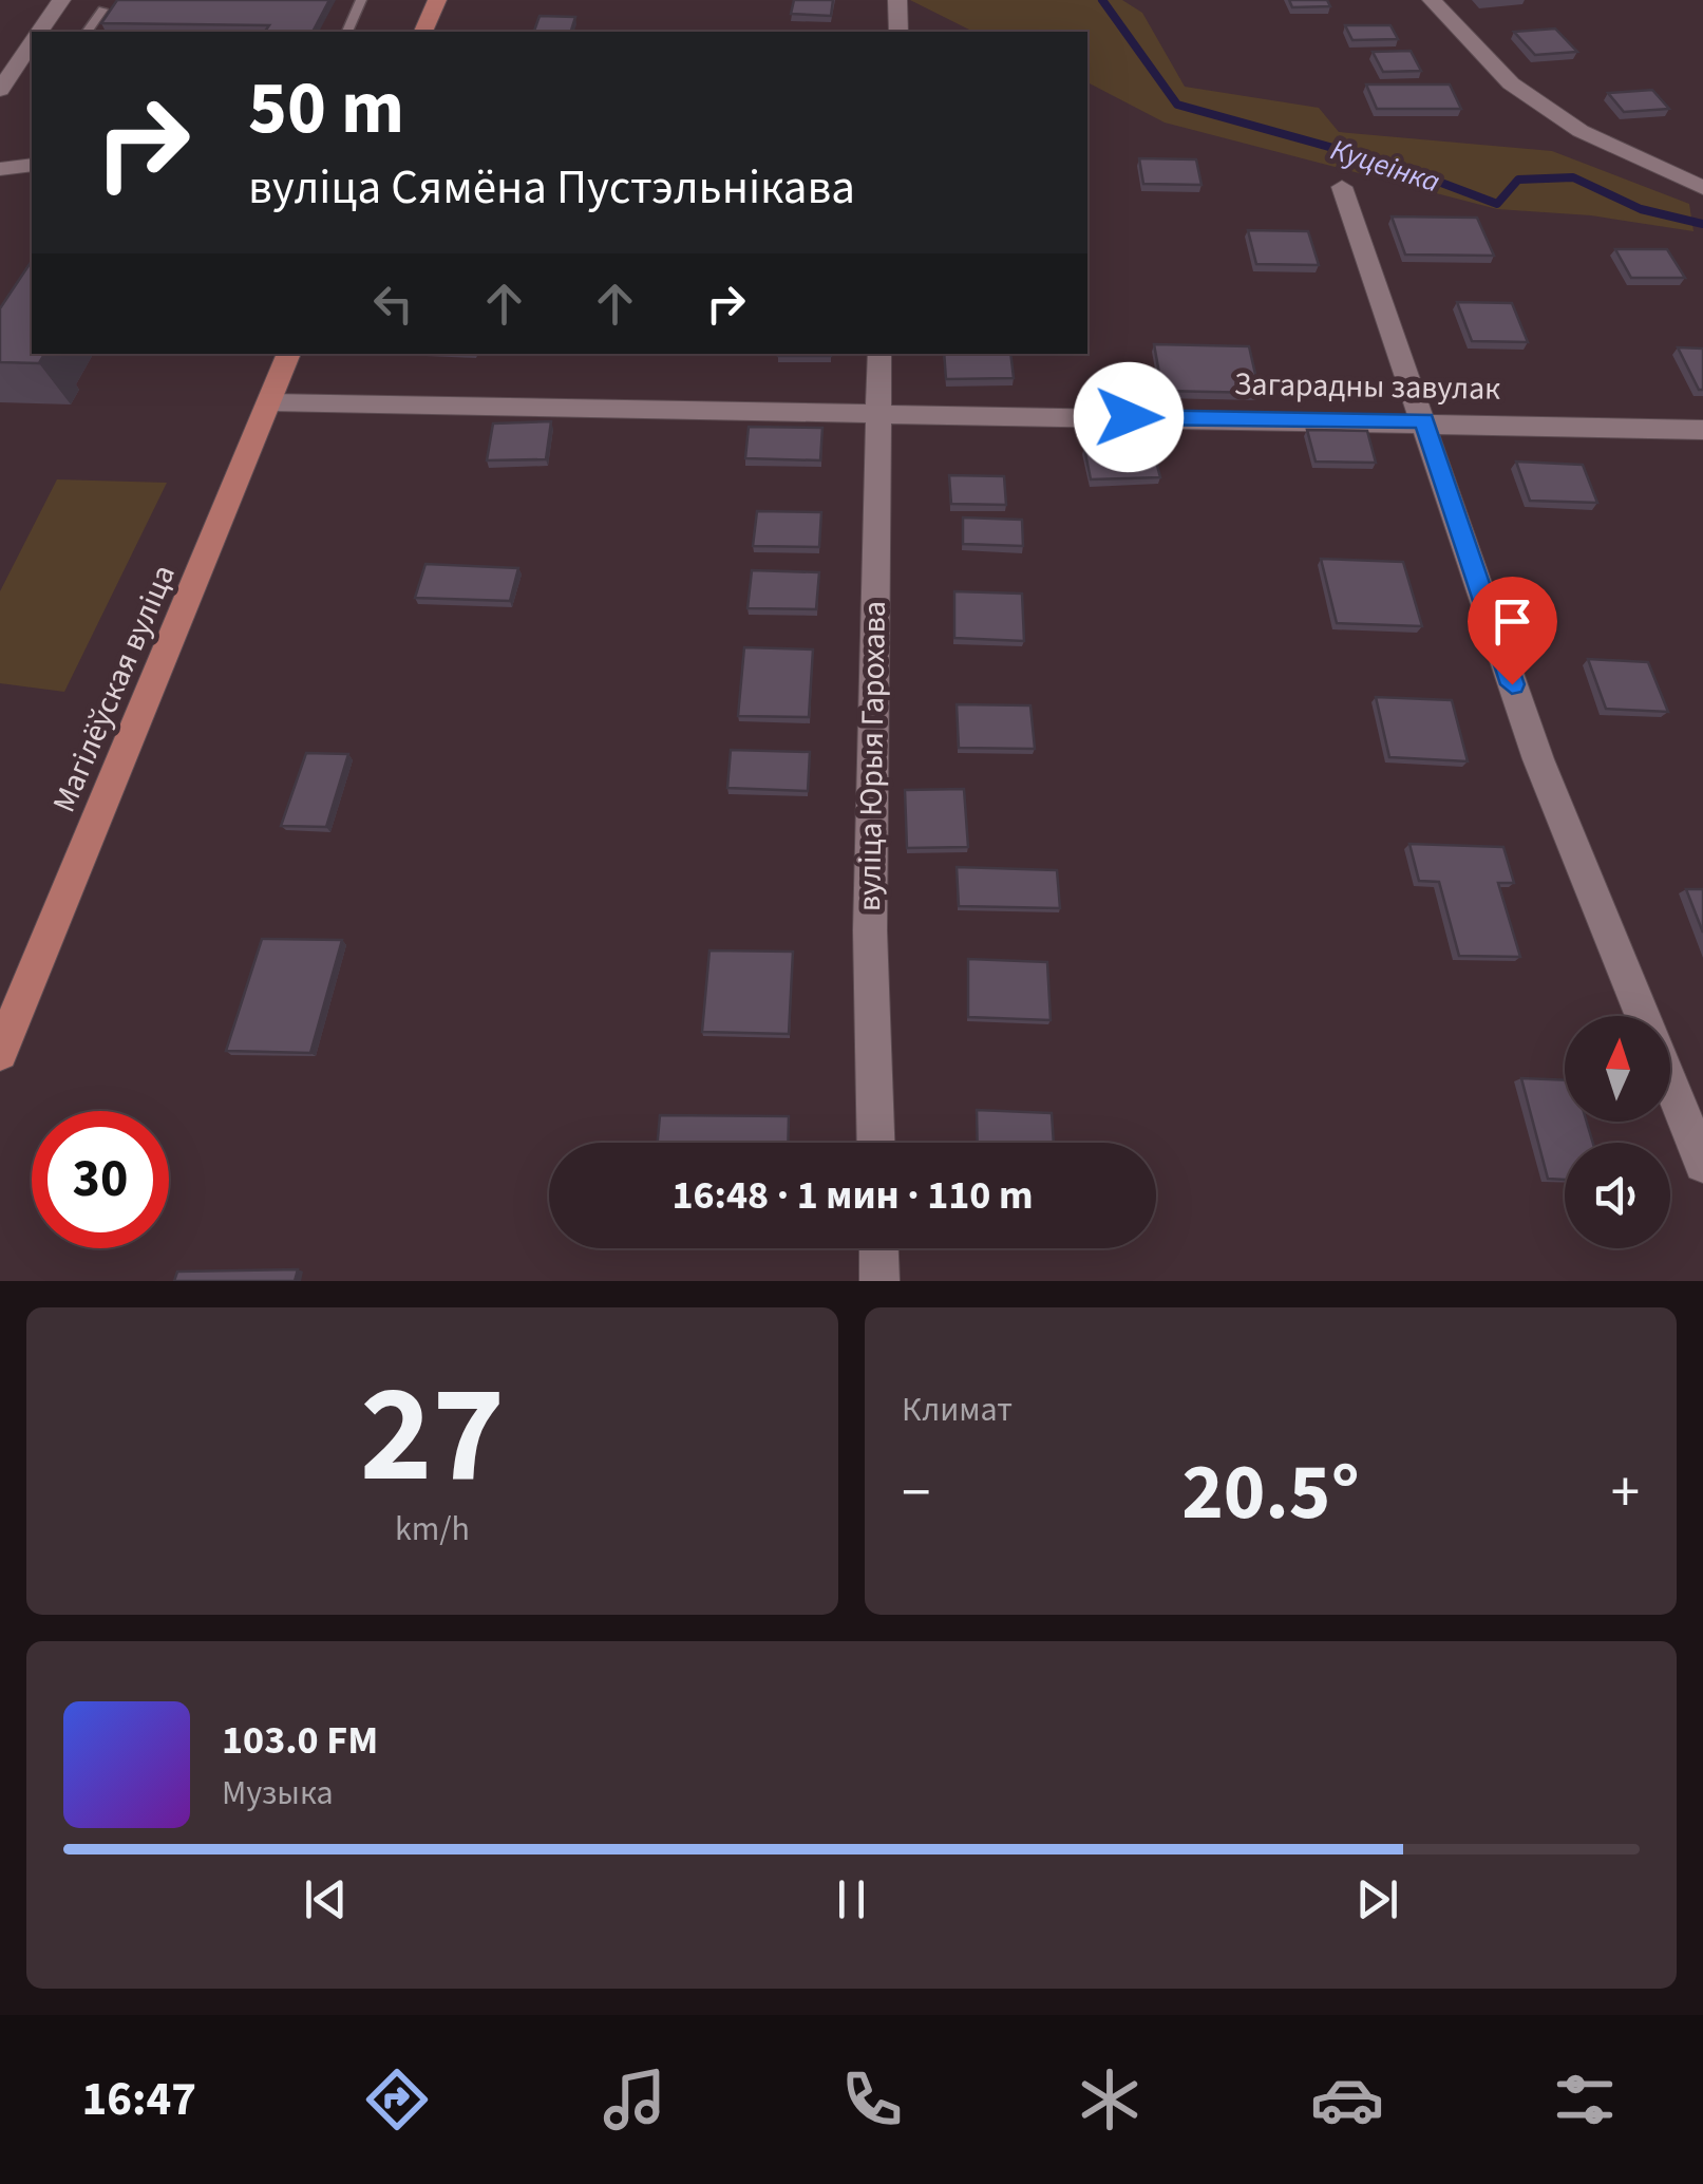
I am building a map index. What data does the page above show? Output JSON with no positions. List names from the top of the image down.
{
  "streets": {
    "main road": ["Магілёўская вуліца"],
    "street": ["Загарадны завулак", "вуліца Юрыя Гарохава"]
  },
  "crossings": [
    ["Загарадны завулак", "Магілёўская вуліца"],
    ["Загарадны завулак", "вуліца Юрыя Гарохава"]
  ],
  "water": ["Куцеінка"],
  "north": "top",
  "page": {
    "turn": ["50 m", "вуліца Сямёна Пустэльнікава"],
    "limit": "30",
    "trip": "16:48 · 1 мин · 110 m",
    "tile": [
      ["27", "km/h"],
      "Климат"
    ],
    "heat": ["−", "20.5°", "+"],
    "song": ["103.0 FM", "Музыка"],
    "tabs": "16:47"
  }
}
